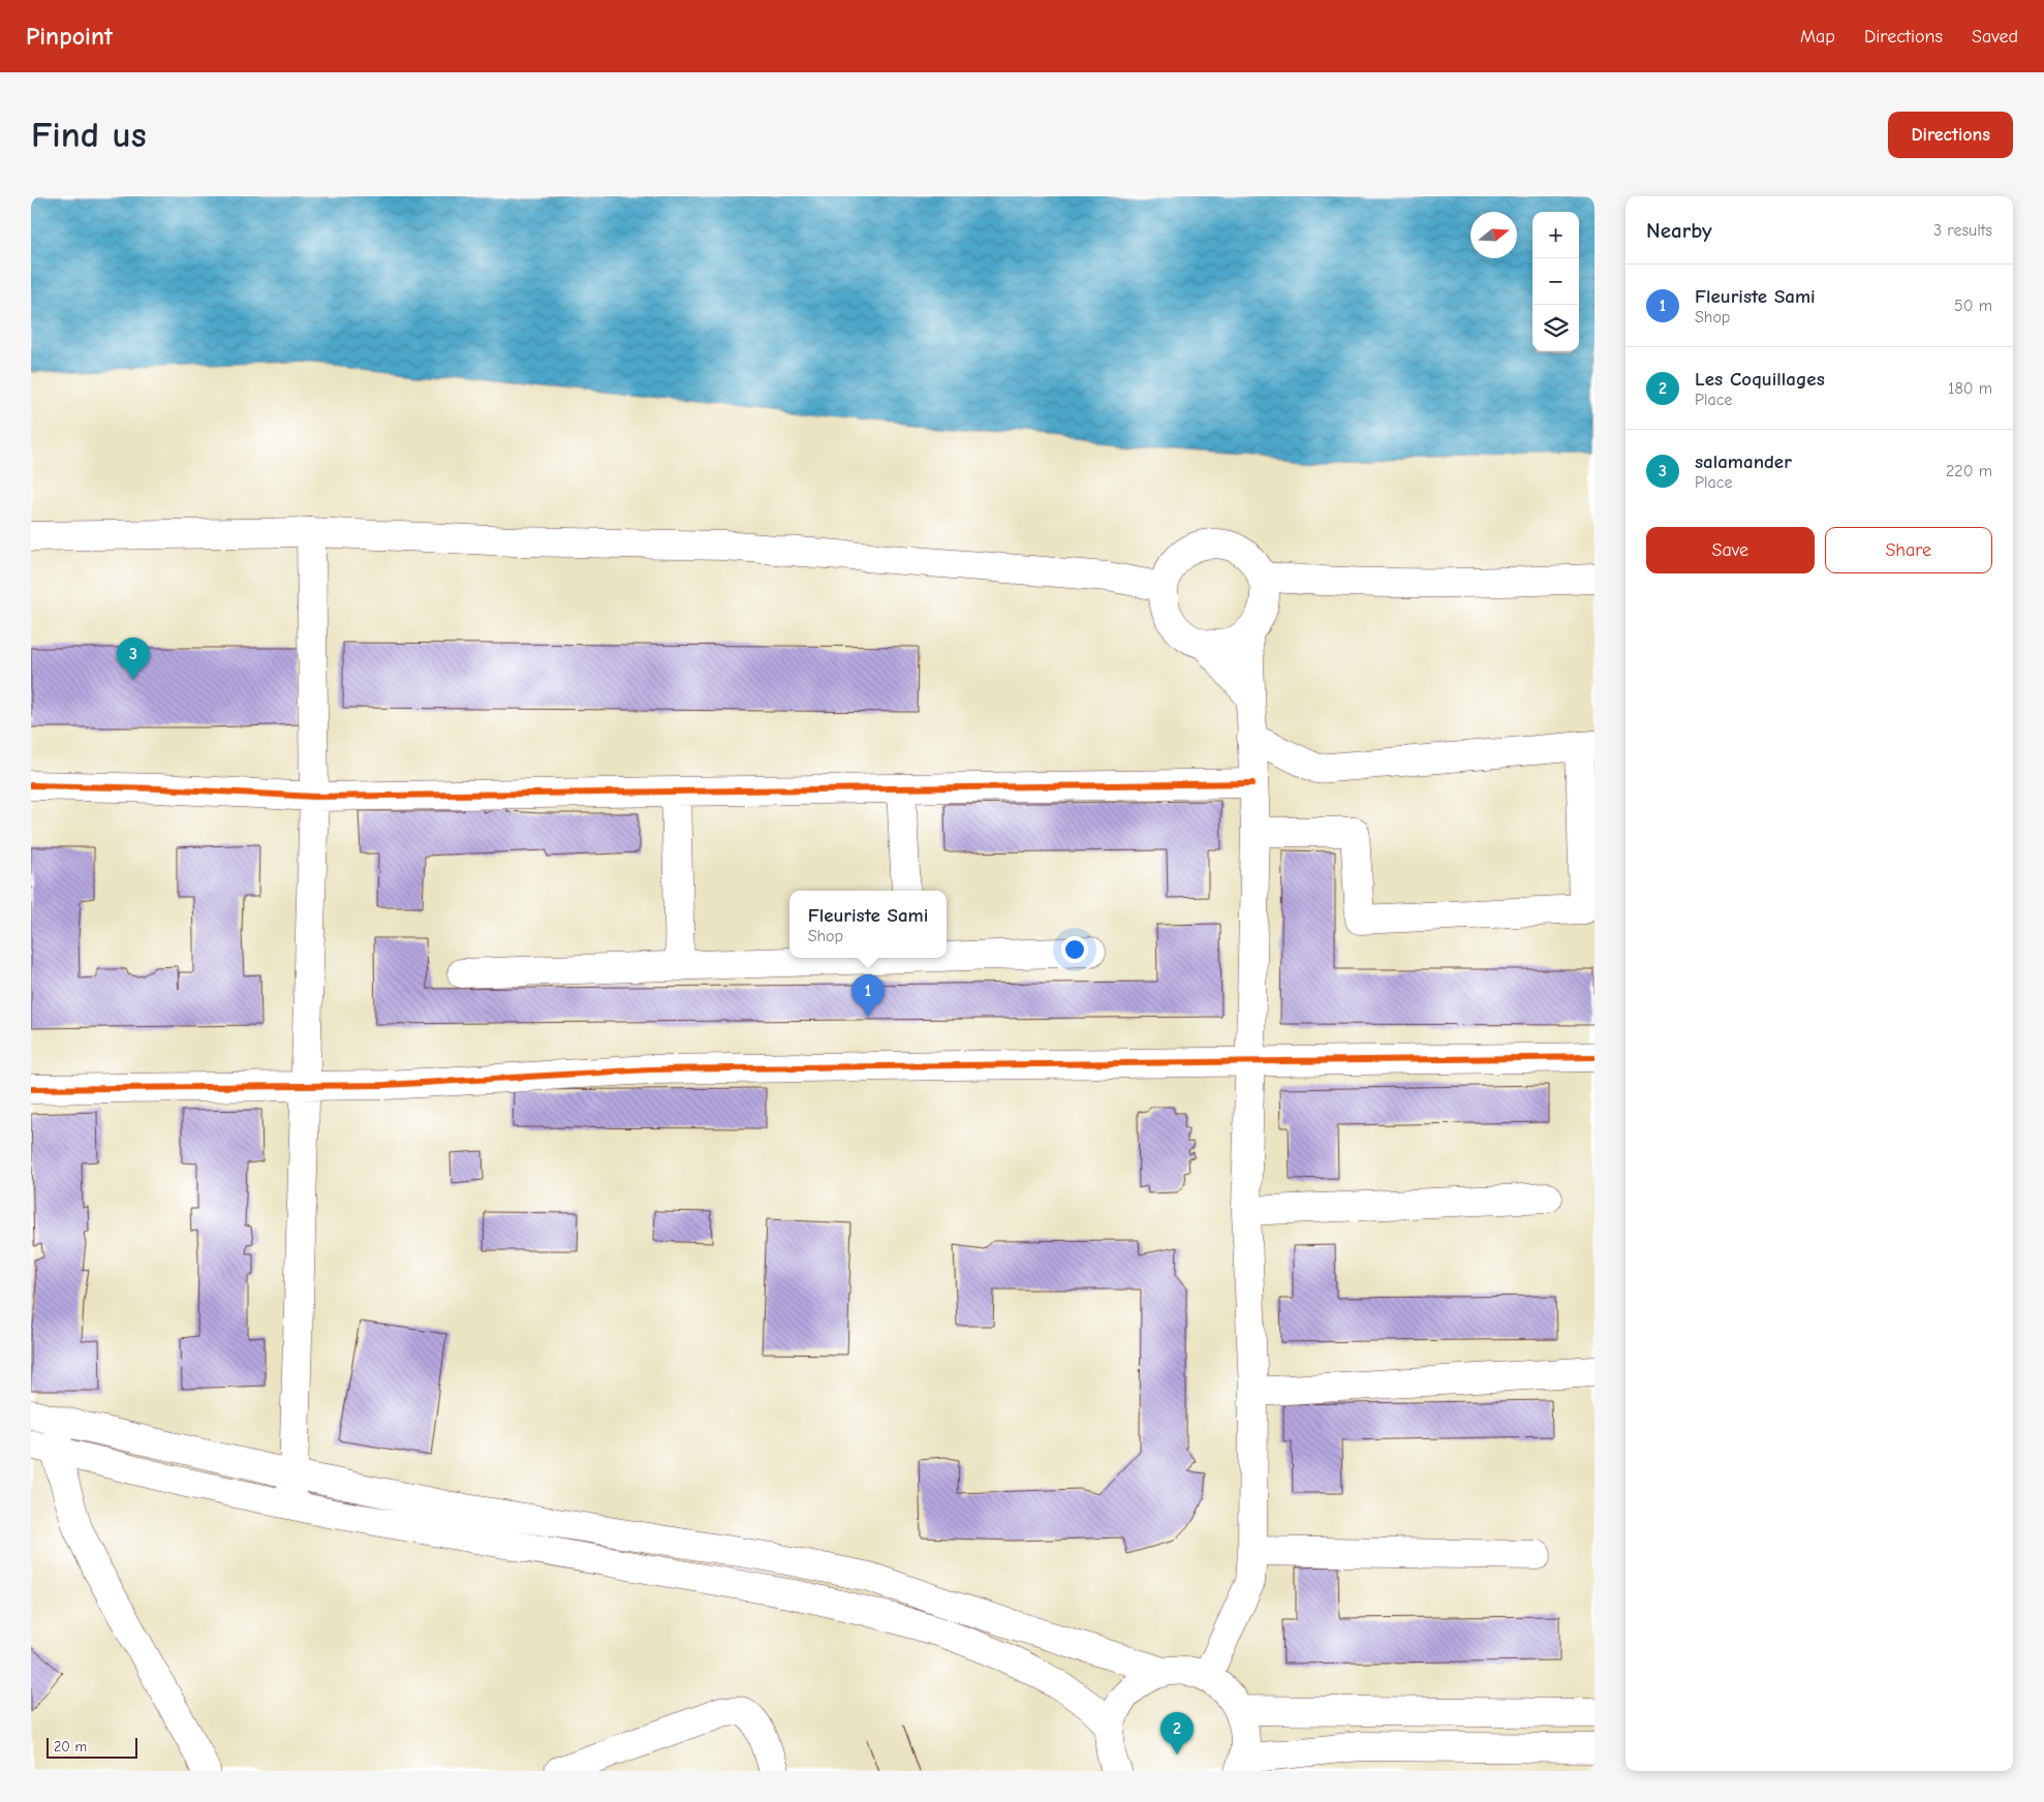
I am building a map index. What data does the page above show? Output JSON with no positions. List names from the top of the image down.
{
  "scale_bar": "20 m",
  "north": "right",
  "page": {
    "header": "Pinpoint",
    "nav": ["Map", "Directions", "Saved"],
    "buttons": [
      "Directions",
      ["Save", "Share"]
    ],
    "title": "Find us",
    "heading": ["Nearby", "3 results"],
    "map_buttons": ["+", "−"],
    "list": [
      {
        "mark": "1",
        "name": "Fleuriste Sami",
        "note": "Shop",
        "value": "50 m"
      },
      {
        "mark": "2",
        "name": "Les Coquillages",
        "note": "Place",
        "value": "180 m"
      },
      {
        "mark": "3",
        "name": "salamander",
        "note": "Place",
        "value": "220 m"
      }
    ],
    "pins": ["3", "1", "2"],
    "popup": ["Fleuriste Sami", "Shop"],
    "scale": "20 m"
  }
}
